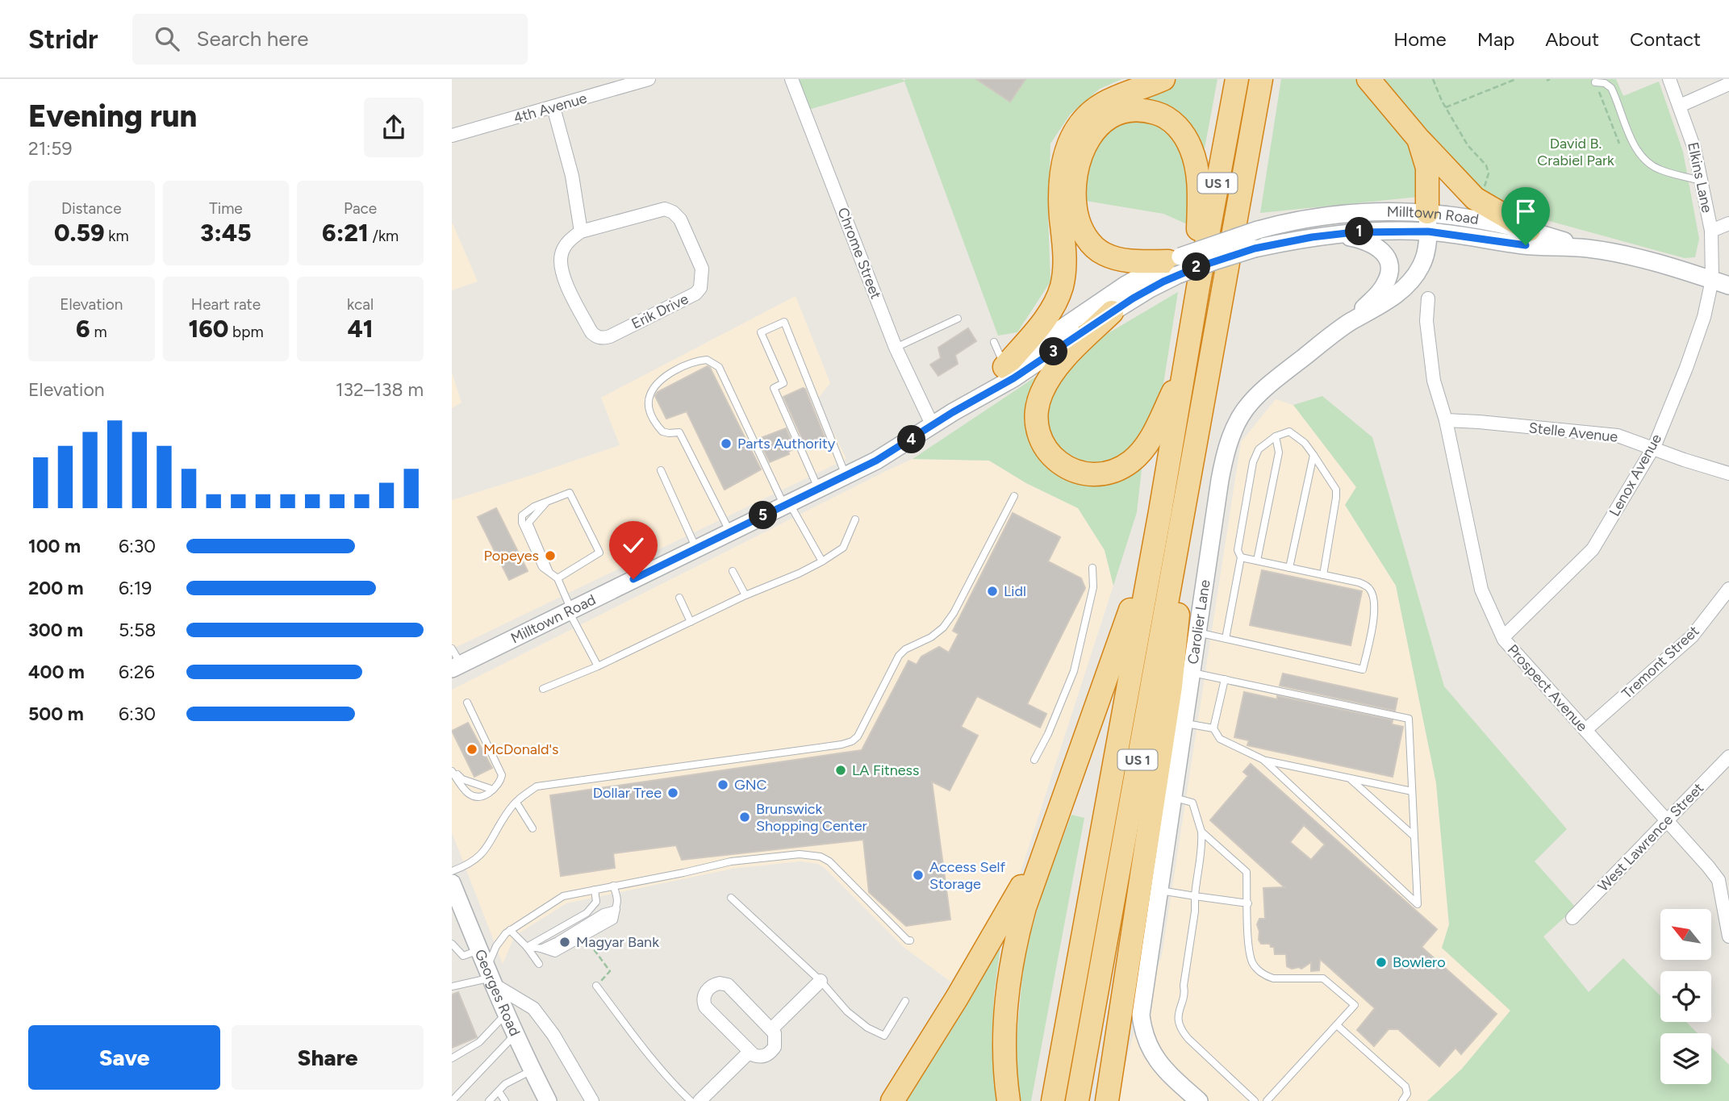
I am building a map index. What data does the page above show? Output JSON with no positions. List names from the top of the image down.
{
  "streets": {
    "highway": ["US 1"],
    "street": [
      "4th Avenue",
      "Elkins Lane",
      "Milltown Road",
      "Chrome Street",
      "Erik Drive",
      "Stelle Avenue",
      "Lenox Avenue",
      "Carolier Lane",
      "Tremont Street",
      "Prospect Avenue",
      "West Lawrence Street",
      "Georges Road"
    ]
  },
  "crossings": [
    ["Elkins Lane", "Lenox Avenue"],
    ["Milltown Road", "Chrome Street"],
    ["Milltown Road", "Carolier Lane"],
    ["Stelle Avenue", "Lenox Avenue"],
    ["Stelle Avenue", "Prospect Avenue"],
    ["Lenox Avenue", "Prospect Avenue"],
    ["Tremont Street", "Prospect Avenue"],
    ["Prospect Avenue", "West Lawrence Street"]
  ],
  "parks": ["David B. Crabiel Park"],
  "places": [
    "Parts Authority",
    "Popeyes",
    "Lidl",
    "McDonald's",
    "LA Fitness",
    "GNC",
    "Dollar Tree",
    "Brunswick Shopping Center",
    "Access Self Storage",
    "Magyar Bank",
    "Bowlero"
  ],
  "north": "top left",
  "page": {
    "header": "Stridr",
    "search": "Search here",
    "nav": [
      "Home",
      "Map",
      "About",
      "Contact"
    ],
    "heading": ["Evening run", "21:59"],
    "stats": [
      ["Distance", "0.59 km"],
      ["Time", "3:45"],
      ["Pace", "6:21 /km"],
      ["Elevation", "6 m"],
      ["Heart rate", "160 bpm"],
      ["kcal", "41"]
    ],
    "pins": [
      "1",
      "2",
      "3",
      "4",
      "5"
    ],
    "chart": ["Elevation", "132–138 m"],
    "list": [
      {
        "name": "100 m",
        "note": "6:30"
      },
      {
        "name": "200 m",
        "note": "6:19"
      },
      {
        "name": "300 m",
        "note": "5:58"
      },
      {
        "name": "400 m",
        "note": "6:26"
      },
      {
        "name": "500 m",
        "note": "6:30"
      }
    ],
    "buttons": ["Save", "Share"]
  }
}
